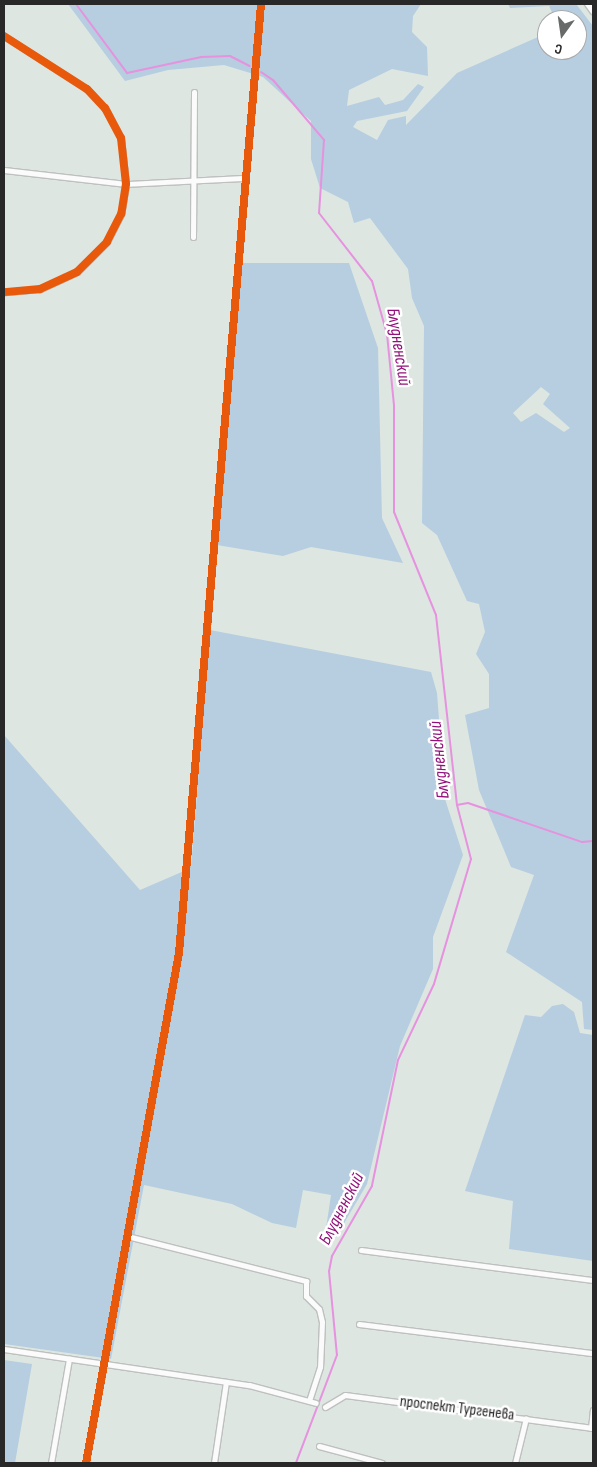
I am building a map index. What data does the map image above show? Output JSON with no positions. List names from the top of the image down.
{
  "streets": {
    "street": ["проспект Тургенева"]
  },
  "water": ["Блудненский"],
  "north": "bottom"
}
